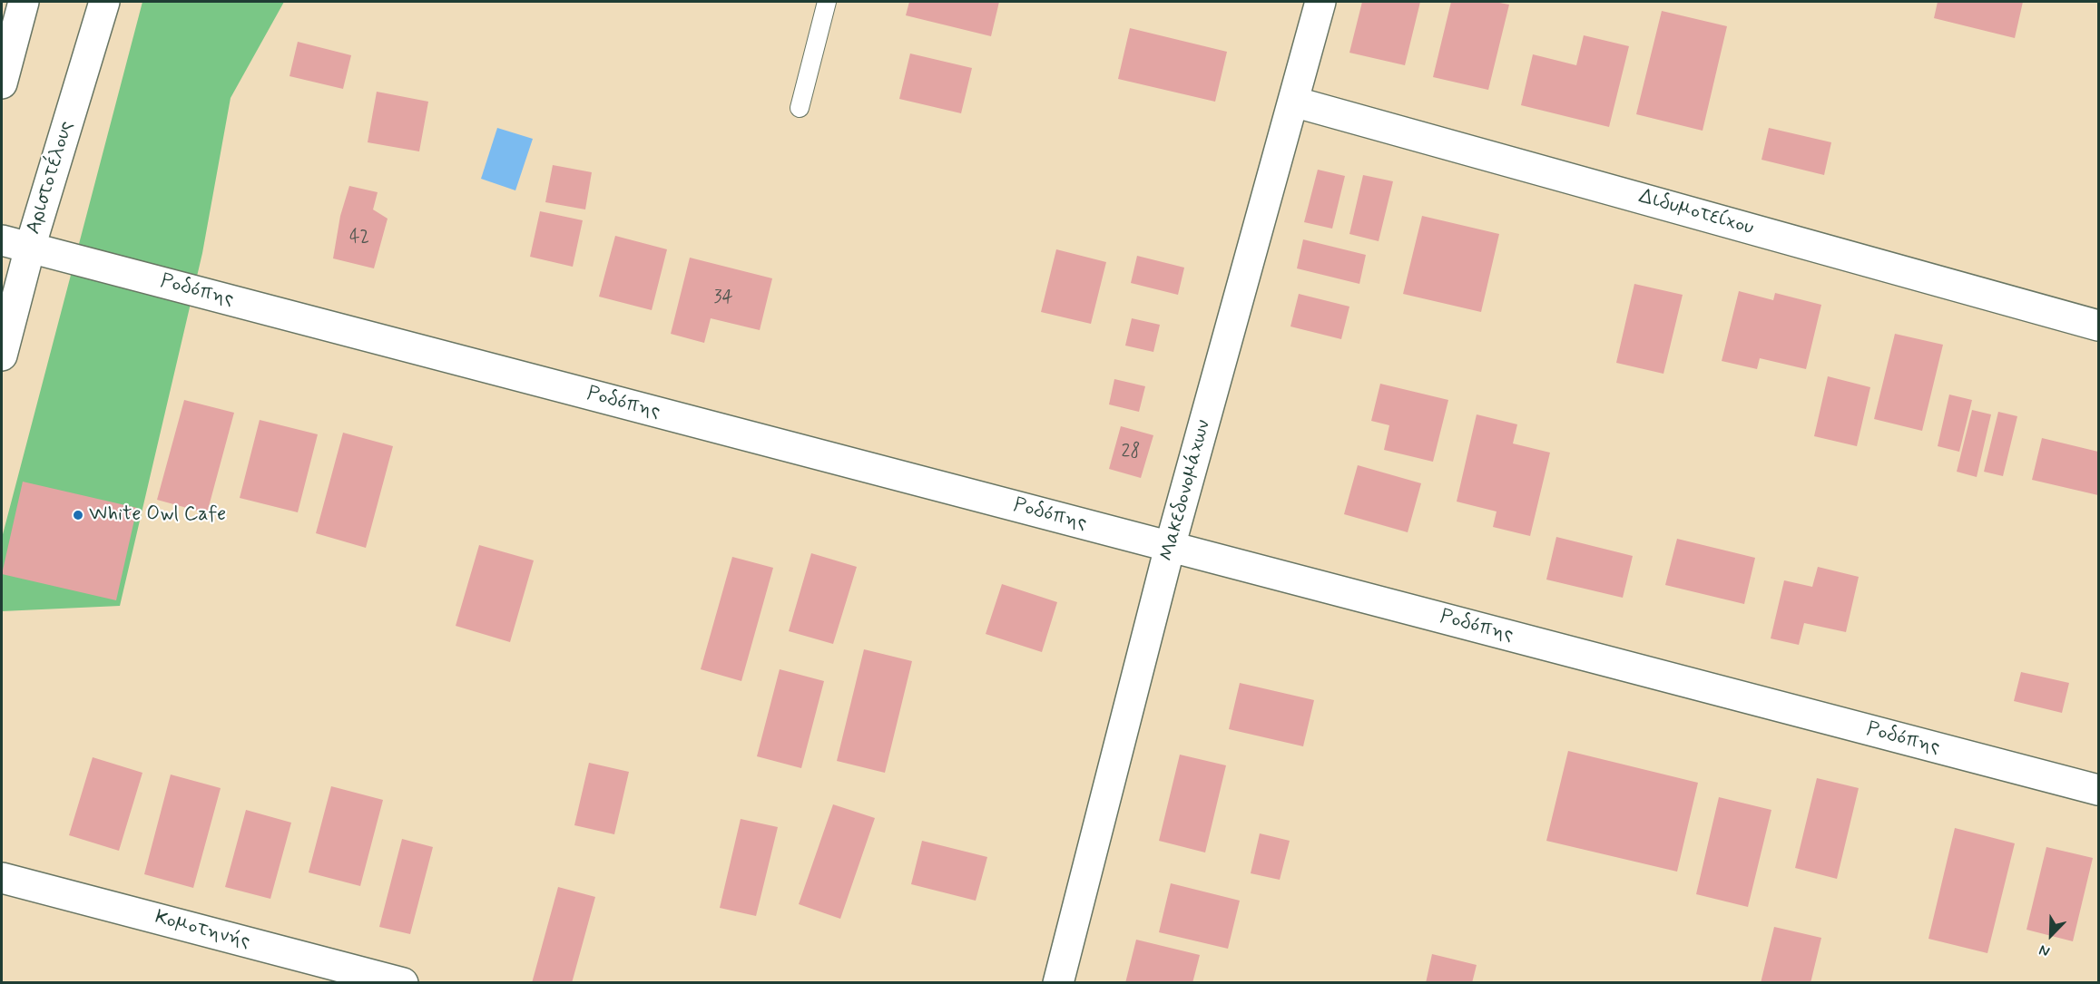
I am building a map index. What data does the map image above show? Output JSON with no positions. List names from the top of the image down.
{
  "streets": {
    "street": [
      "Αριστοτέλους",
      "Διδυμοτείχου",
      "Ροδόπης",
      "Μακεδονομάχων",
      "Κομοτηνής"
    ]
  },
  "crossings": [
    ["Αριστοτέλους", "Ροδόπης"],
    ["Διδυμοτείχου", "Μακεδονομάχων"],
    ["Ροδόπης", "Μακεδονομάχων"]
  ],
  "places": ["White Owl Cafe"],
  "house_numbers": ["42", "34", "28"],
  "north": "bottom left"
}
